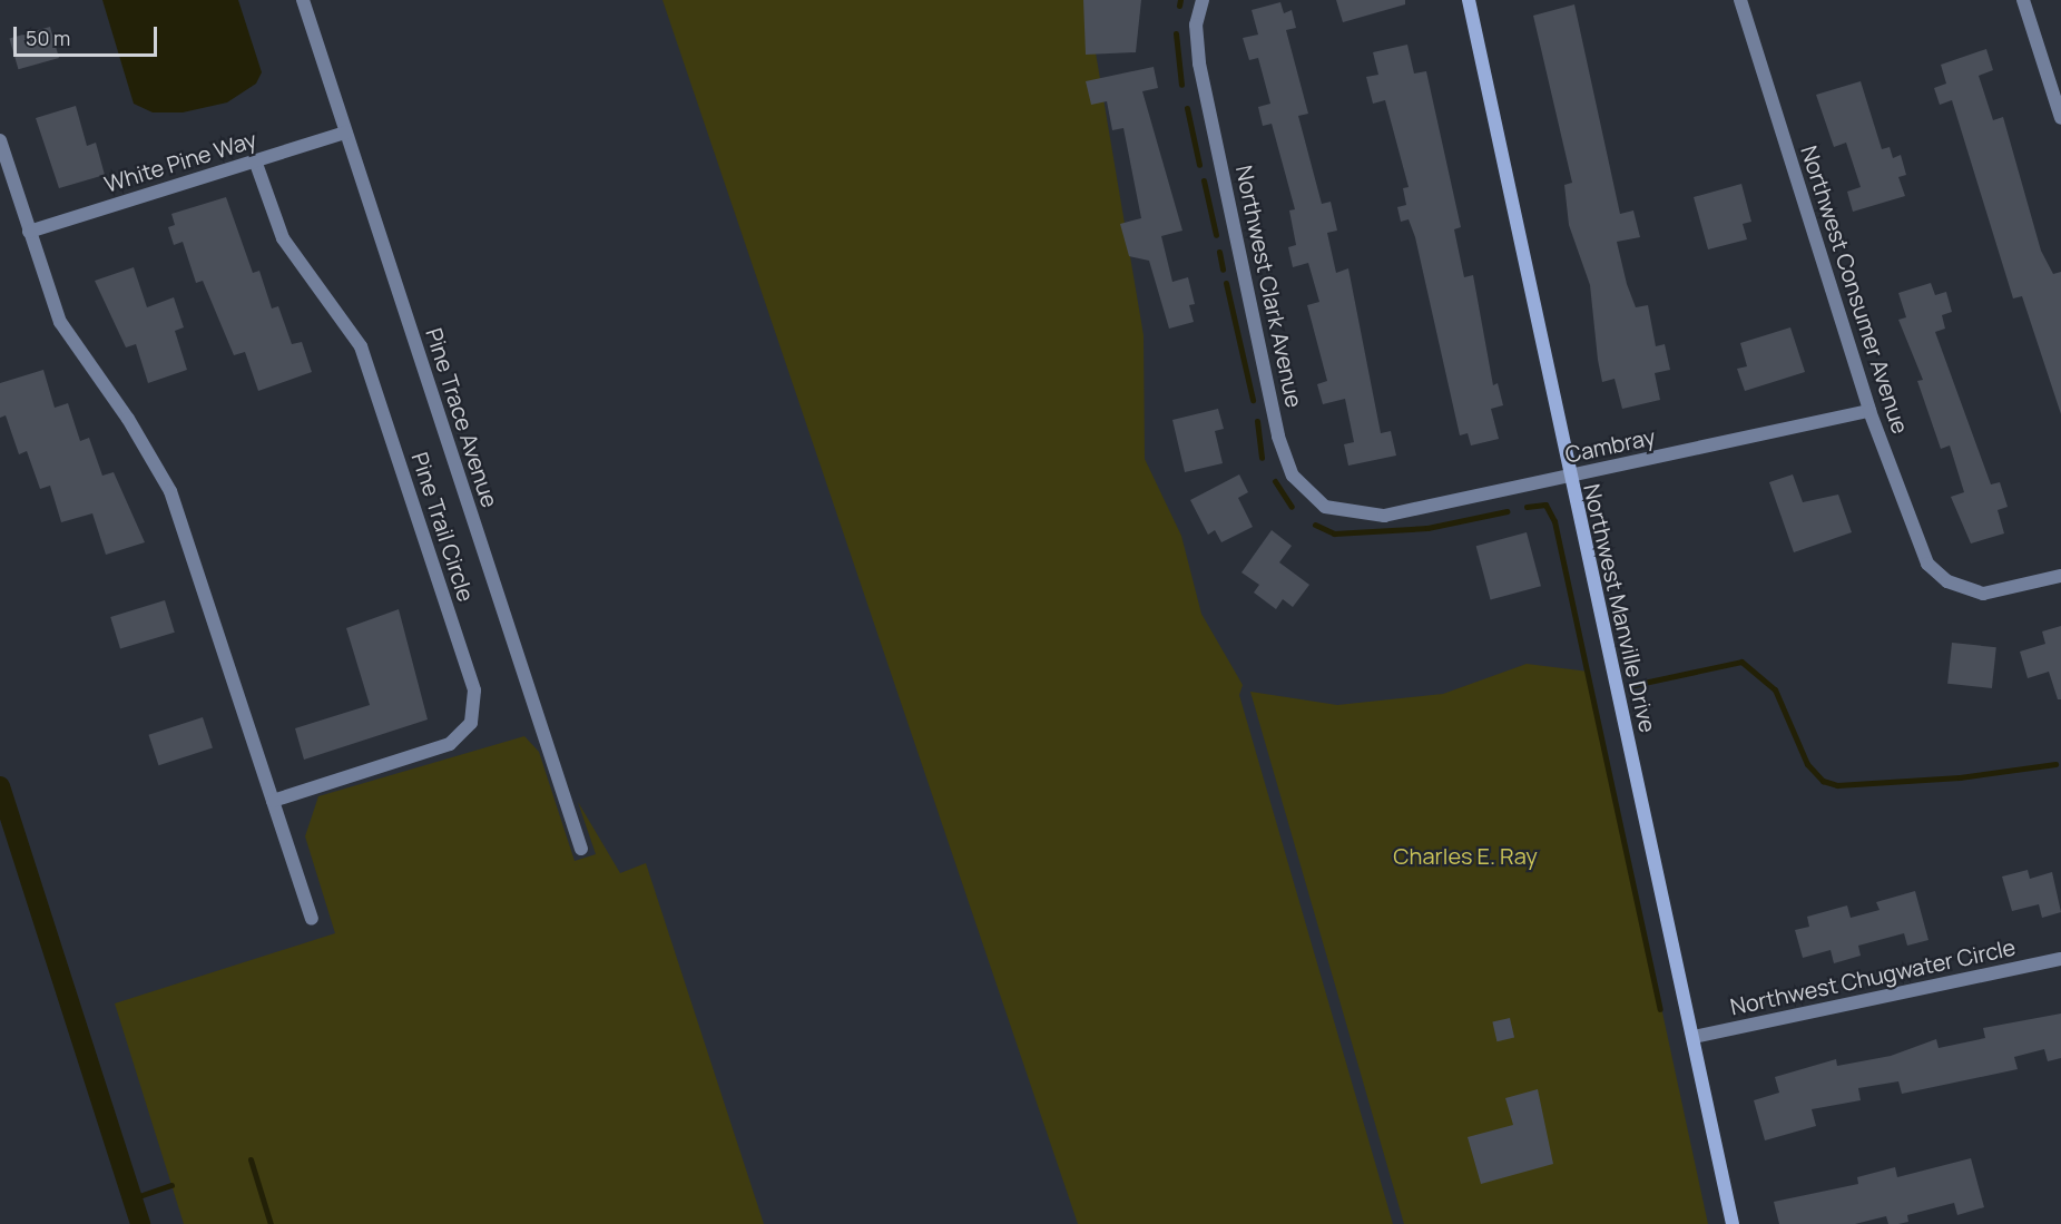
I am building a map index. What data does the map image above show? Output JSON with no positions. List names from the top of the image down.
{
  "streets": {
    "street": [
      "White Pine Way",
      "Northwest Clark Avenue",
      "Northwest Consumer Avenue",
      "Pine Trace Avenue",
      "Cambray",
      "Pine Trail Circle",
      "Northwest Manville Drive",
      "Northwest Chugwater Circle"
    ]
  },
  "crossings": [
    ["White Pine Way", "Pine Trace Avenue"],
    ["White Pine Way", "Pine Trail Circle"],
    ["Northwest Clark Avenue", "Cambray"],
    ["Northwest Consumer Avenue", "Cambray"],
    ["Cambray", "Northwest Manville Drive"],
    ["Northwest Manville Drive", "Northwest Chugwater Circle"]
  ],
  "parks": ["Charles E. Ray"],
  "scale_bar": "50 m"
}
